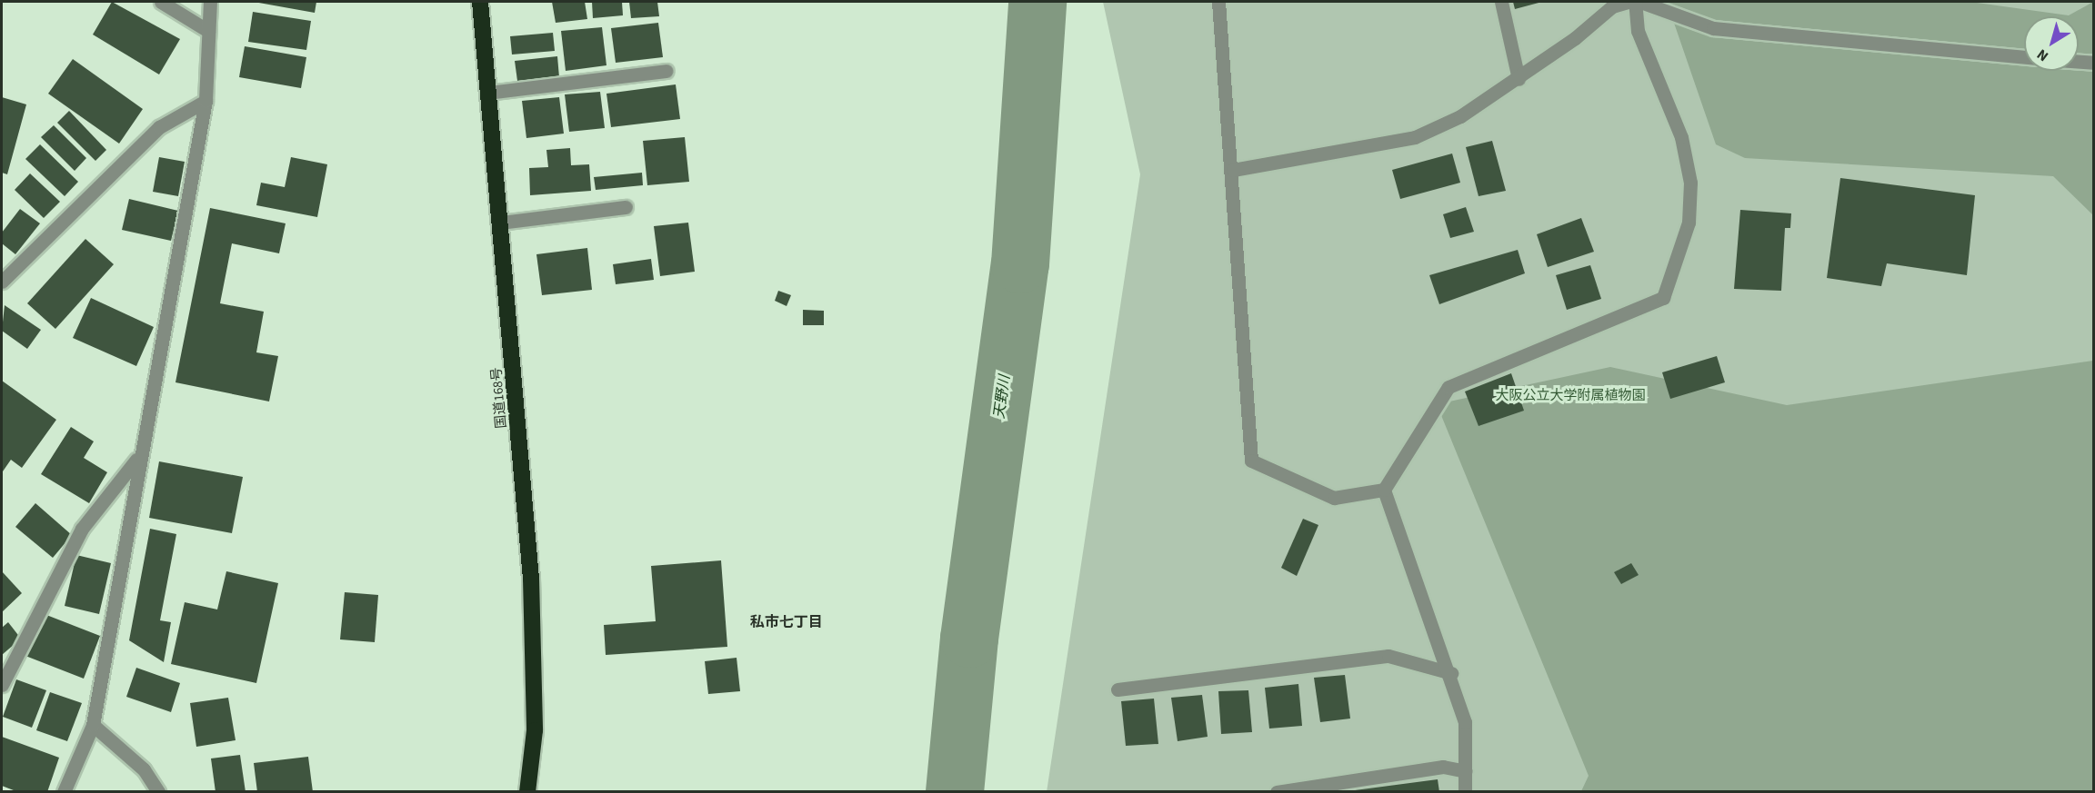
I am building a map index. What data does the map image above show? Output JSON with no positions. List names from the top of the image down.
{
  "streets": {
    "highway": ["国道168号"]
  },
  "districts": ["私市七丁目"],
  "water": ["天野川"],
  "parks": ["大阪公立大学附属植物園"],
  "north": "bottom left"
}
